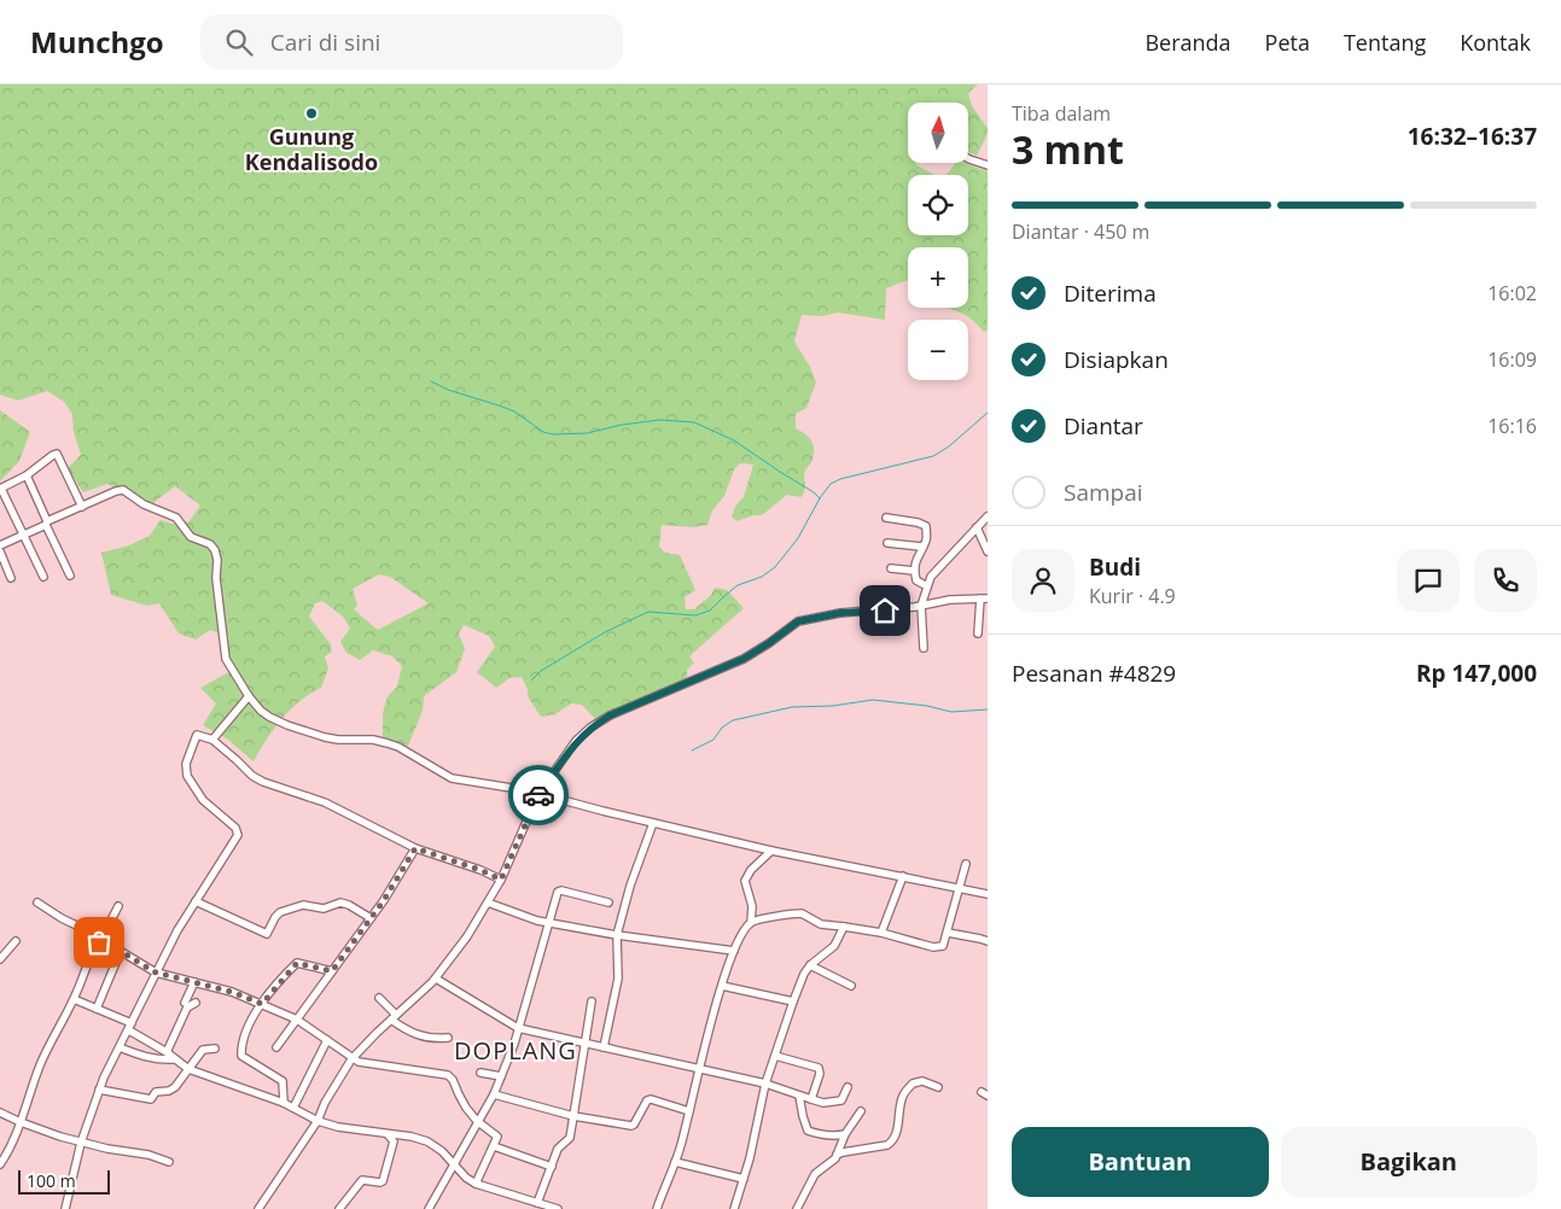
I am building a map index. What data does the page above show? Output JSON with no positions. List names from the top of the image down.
{
  "districts": ["DOPLANG"],
  "places": ["Gunung Kendalisodo"],
  "scale_bar": "100 m",
  "north": "top",
  "page": {
    "header": "Munchgo",
    "search": "Cari di sini",
    "nav": [
      "Beranda",
      "Peta",
      "Tentang",
      "Kontak"
    ],
    "heading": ["3 mnt", "Tiba dalam", "16:32–16:37"],
    "panel": [
      "Budi",
      "Kurir · 4.9",
      "Pesanan #4829",
      "Rp 147,000"
    ],
    "map_buttons": ["+", "−"],
    "bar": "Diantar · 450 m",
    "list": [
      ["Diterima", "16:02"],
      ["Disiapkan", "16:09"],
      ["Diantar", "16:16"],
      "Sampai"
    ],
    "buttons": ["Bantuan", "Bagikan"],
    "scale": "100 m"
  }
}
